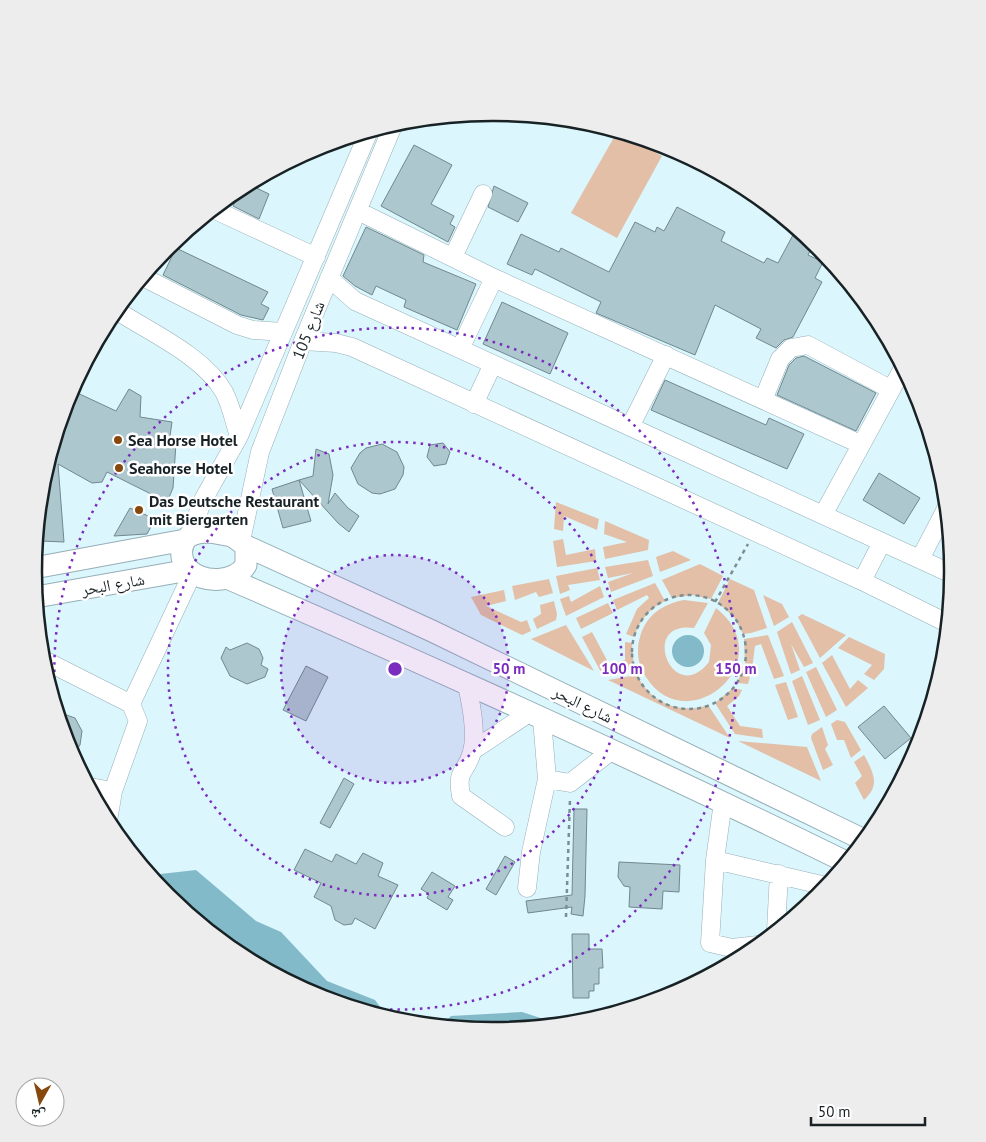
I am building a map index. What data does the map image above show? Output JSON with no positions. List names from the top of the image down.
{
  "streets": {
    "main road": ["شارع البحر"],
    "street": ["شارع 105"]
  },
  "crossings": [
    ["شارع 105", "شارع البحر"]
  ],
  "places": ["Sea Horse Hotel", "Seahorse Hotel", "Das Deutsche Restaurant mit Biergarten"],
  "scale_bar": "50 m",
  "north": "bottom",
  "rings": ["50 m", "100 m", "150 m"]
}
